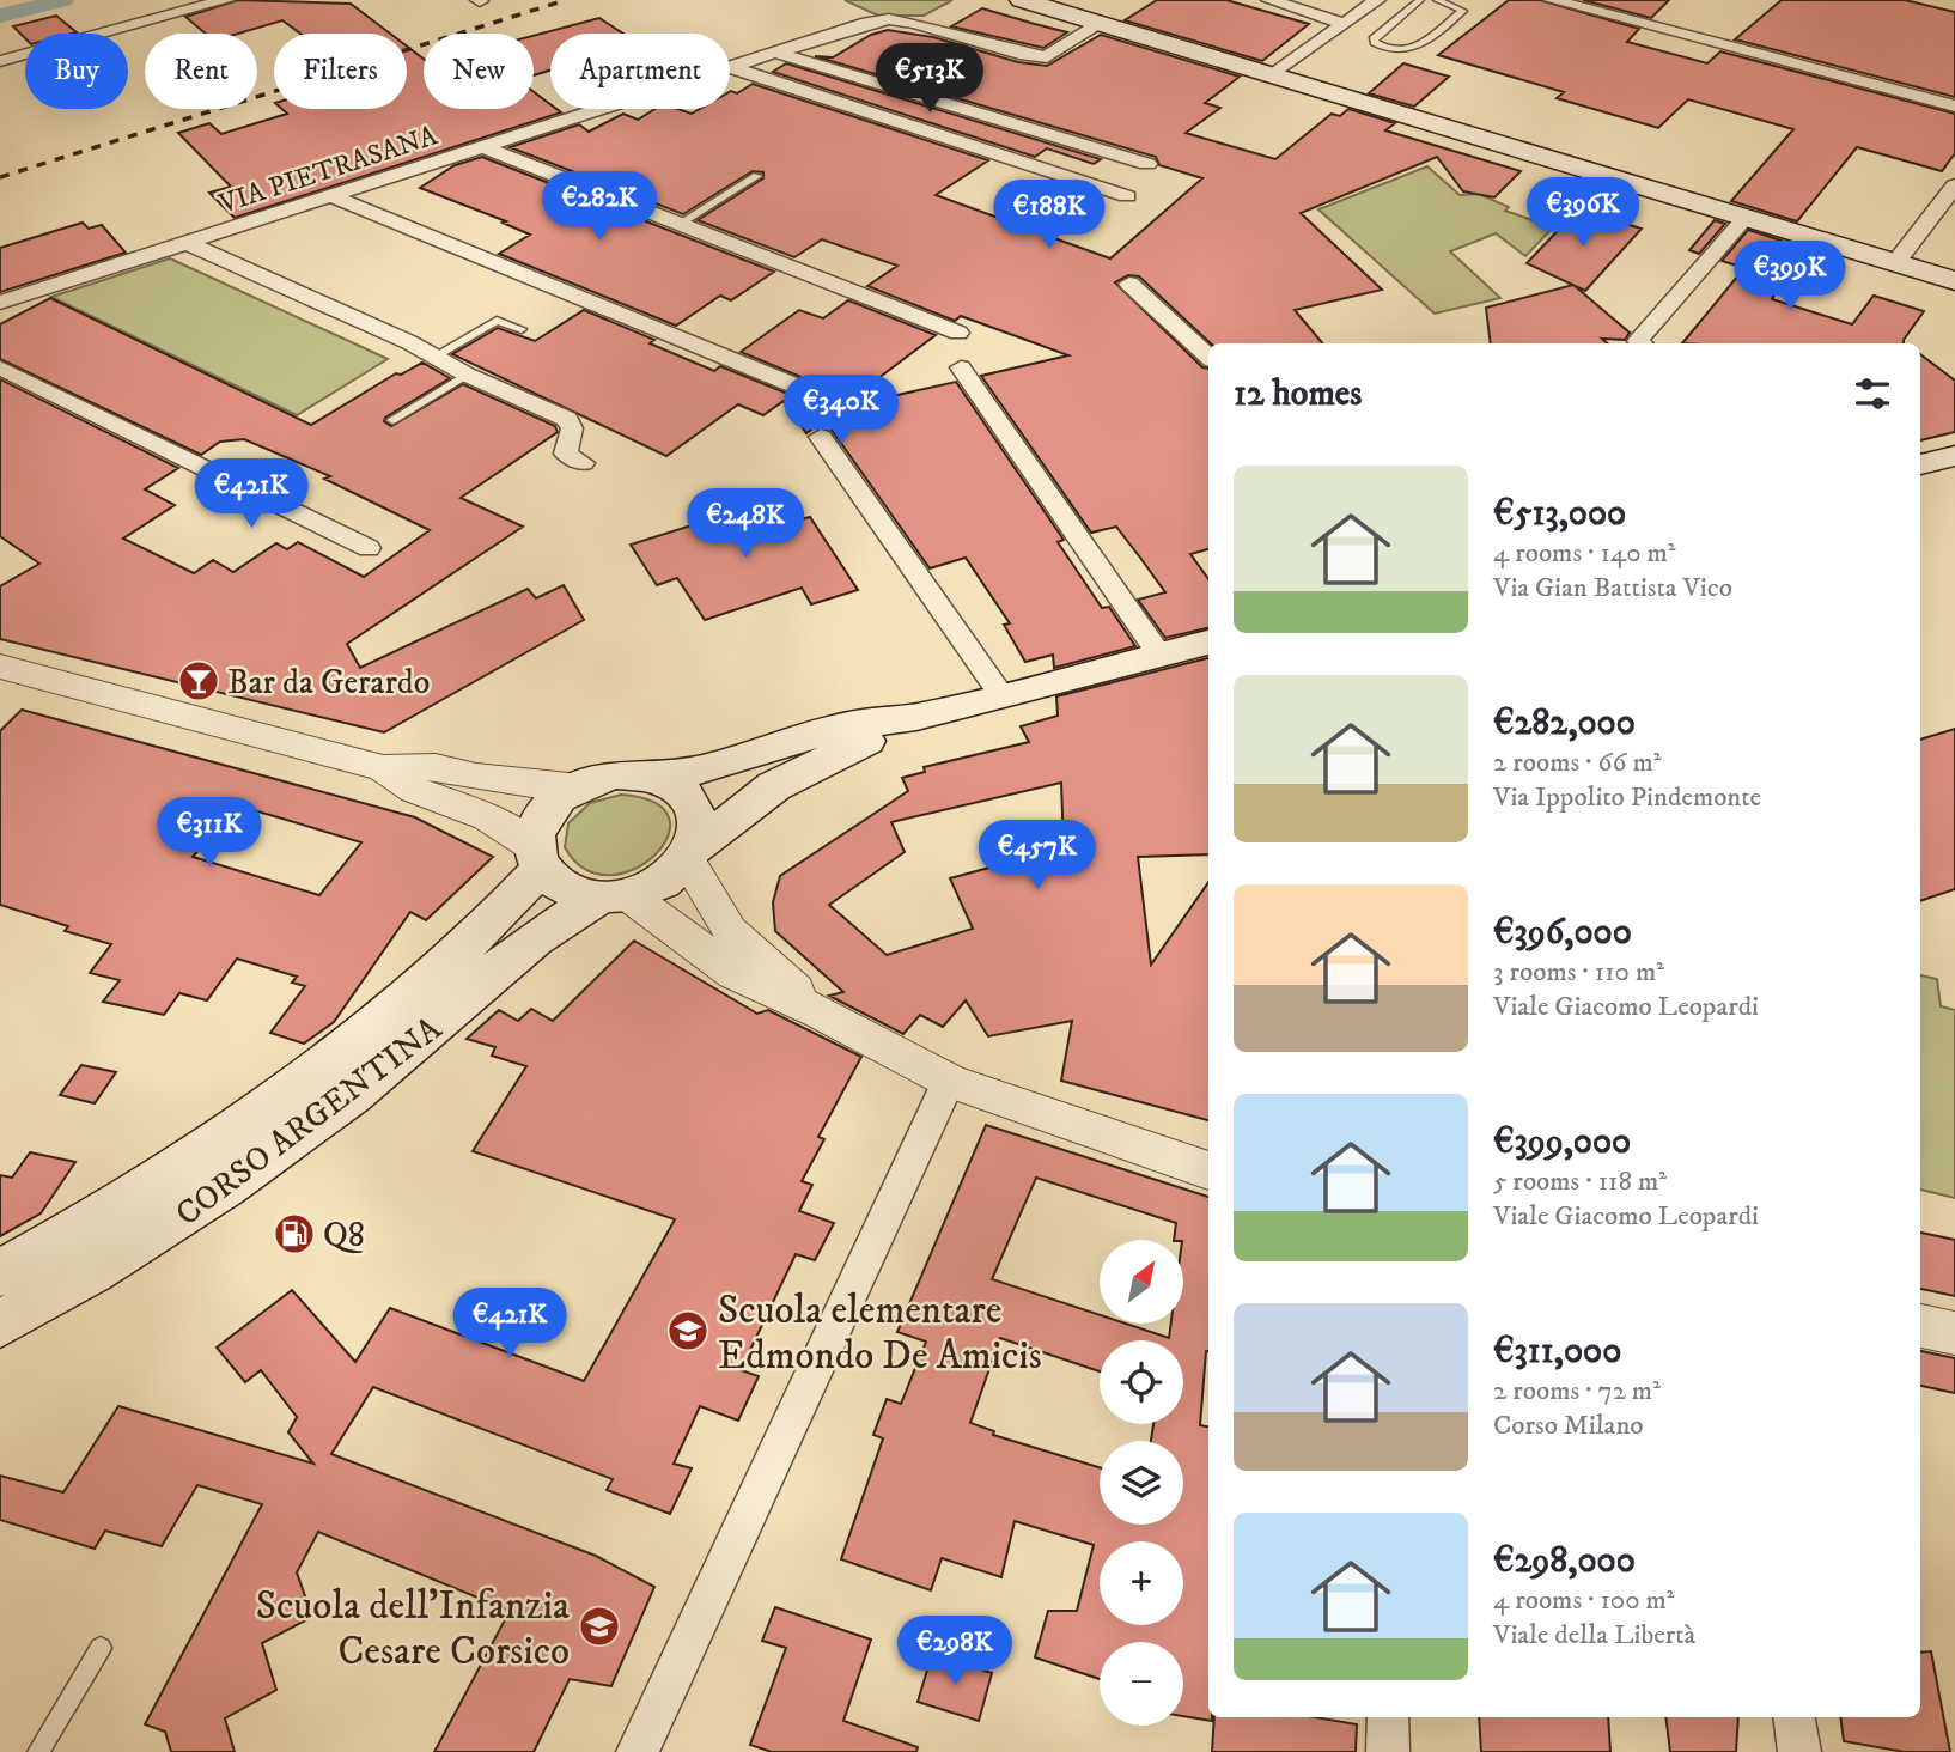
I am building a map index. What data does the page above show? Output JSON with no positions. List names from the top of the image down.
{
  "streets": {
    "main road": ["CORSO ARGENTINA"],
    "street": ["VIA PIETRASANA"]
  },
  "places": {
    "bar": ["Bar da Gerardo"],
    "fuel station": ["Q8"],
    "school or university": ["Scuola elementare Edmondo De Amicis", "Scuola dell'Infanzia Cesare Corsico"]
  },
  "north": "top right",
  "page": {
    "chip": [
      "Buy",
      "Rent",
      "Filters",
      "New",
      "Apartment"
    ],
    "price": [
      "€513K",
      "€282K",
      "€396K",
      "€188K",
      "€399K",
      "€340K",
      "€421K",
      "€248K",
      "€311K",
      "€457K",
      "€421K",
      "€298K"
    ],
    "heading": "12 homes",
    "list": [
      {
        "name": "€513,000",
        "note": "4 rooms · 140 m² · Via Gian Battista Vico"
      },
      {
        "name": "€282,000",
        "note": "2 rooms · 66 m² · Via Ippolito Pindemonte"
      },
      {
        "name": "€396,000",
        "note": "3 rooms · 110 m² · Viale Giacomo Leopardi"
      },
      {
        "name": "€399,000",
        "note": "5 rooms · 118 m² · Viale Giacomo Leopardi"
      },
      {
        "name": "€311,000",
        "note": "2 rooms · 72 m² · Corso Milano"
      },
      {
        "name": "€298,000",
        "note": "4 rooms · 100 m² · Viale della Libertà"
      }
    ],
    "map_buttons": ["+", "−"]
  }
}
